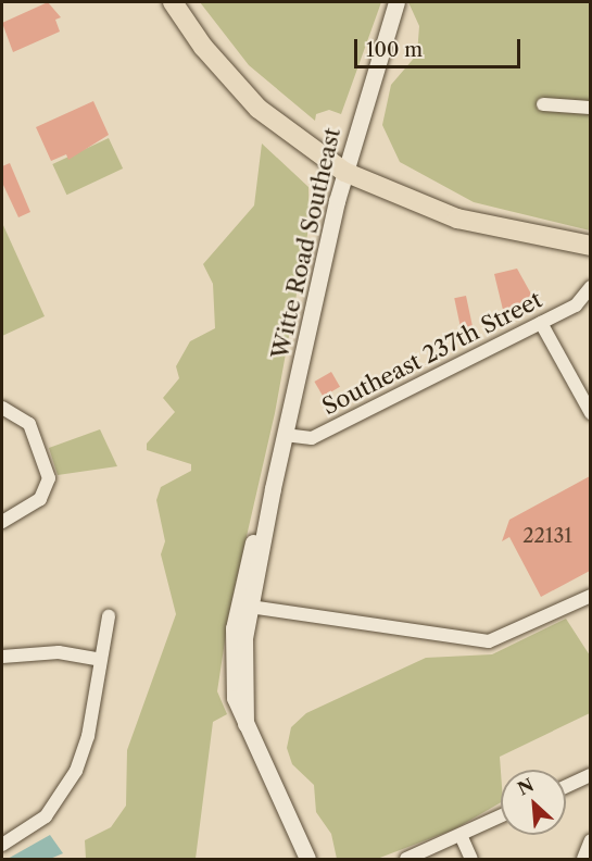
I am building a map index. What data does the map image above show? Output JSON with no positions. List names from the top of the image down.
{
  "streets": {
    "street": ["Witte Road Southeast", "Southeast 237th Street"]
  },
  "crossings": [
    ["Witte Road Southeast", "Southeast 237th Street"]
  ],
  "house_numbers": ["22131"],
  "scale_bar": "100 m",
  "north": "top left"
}
